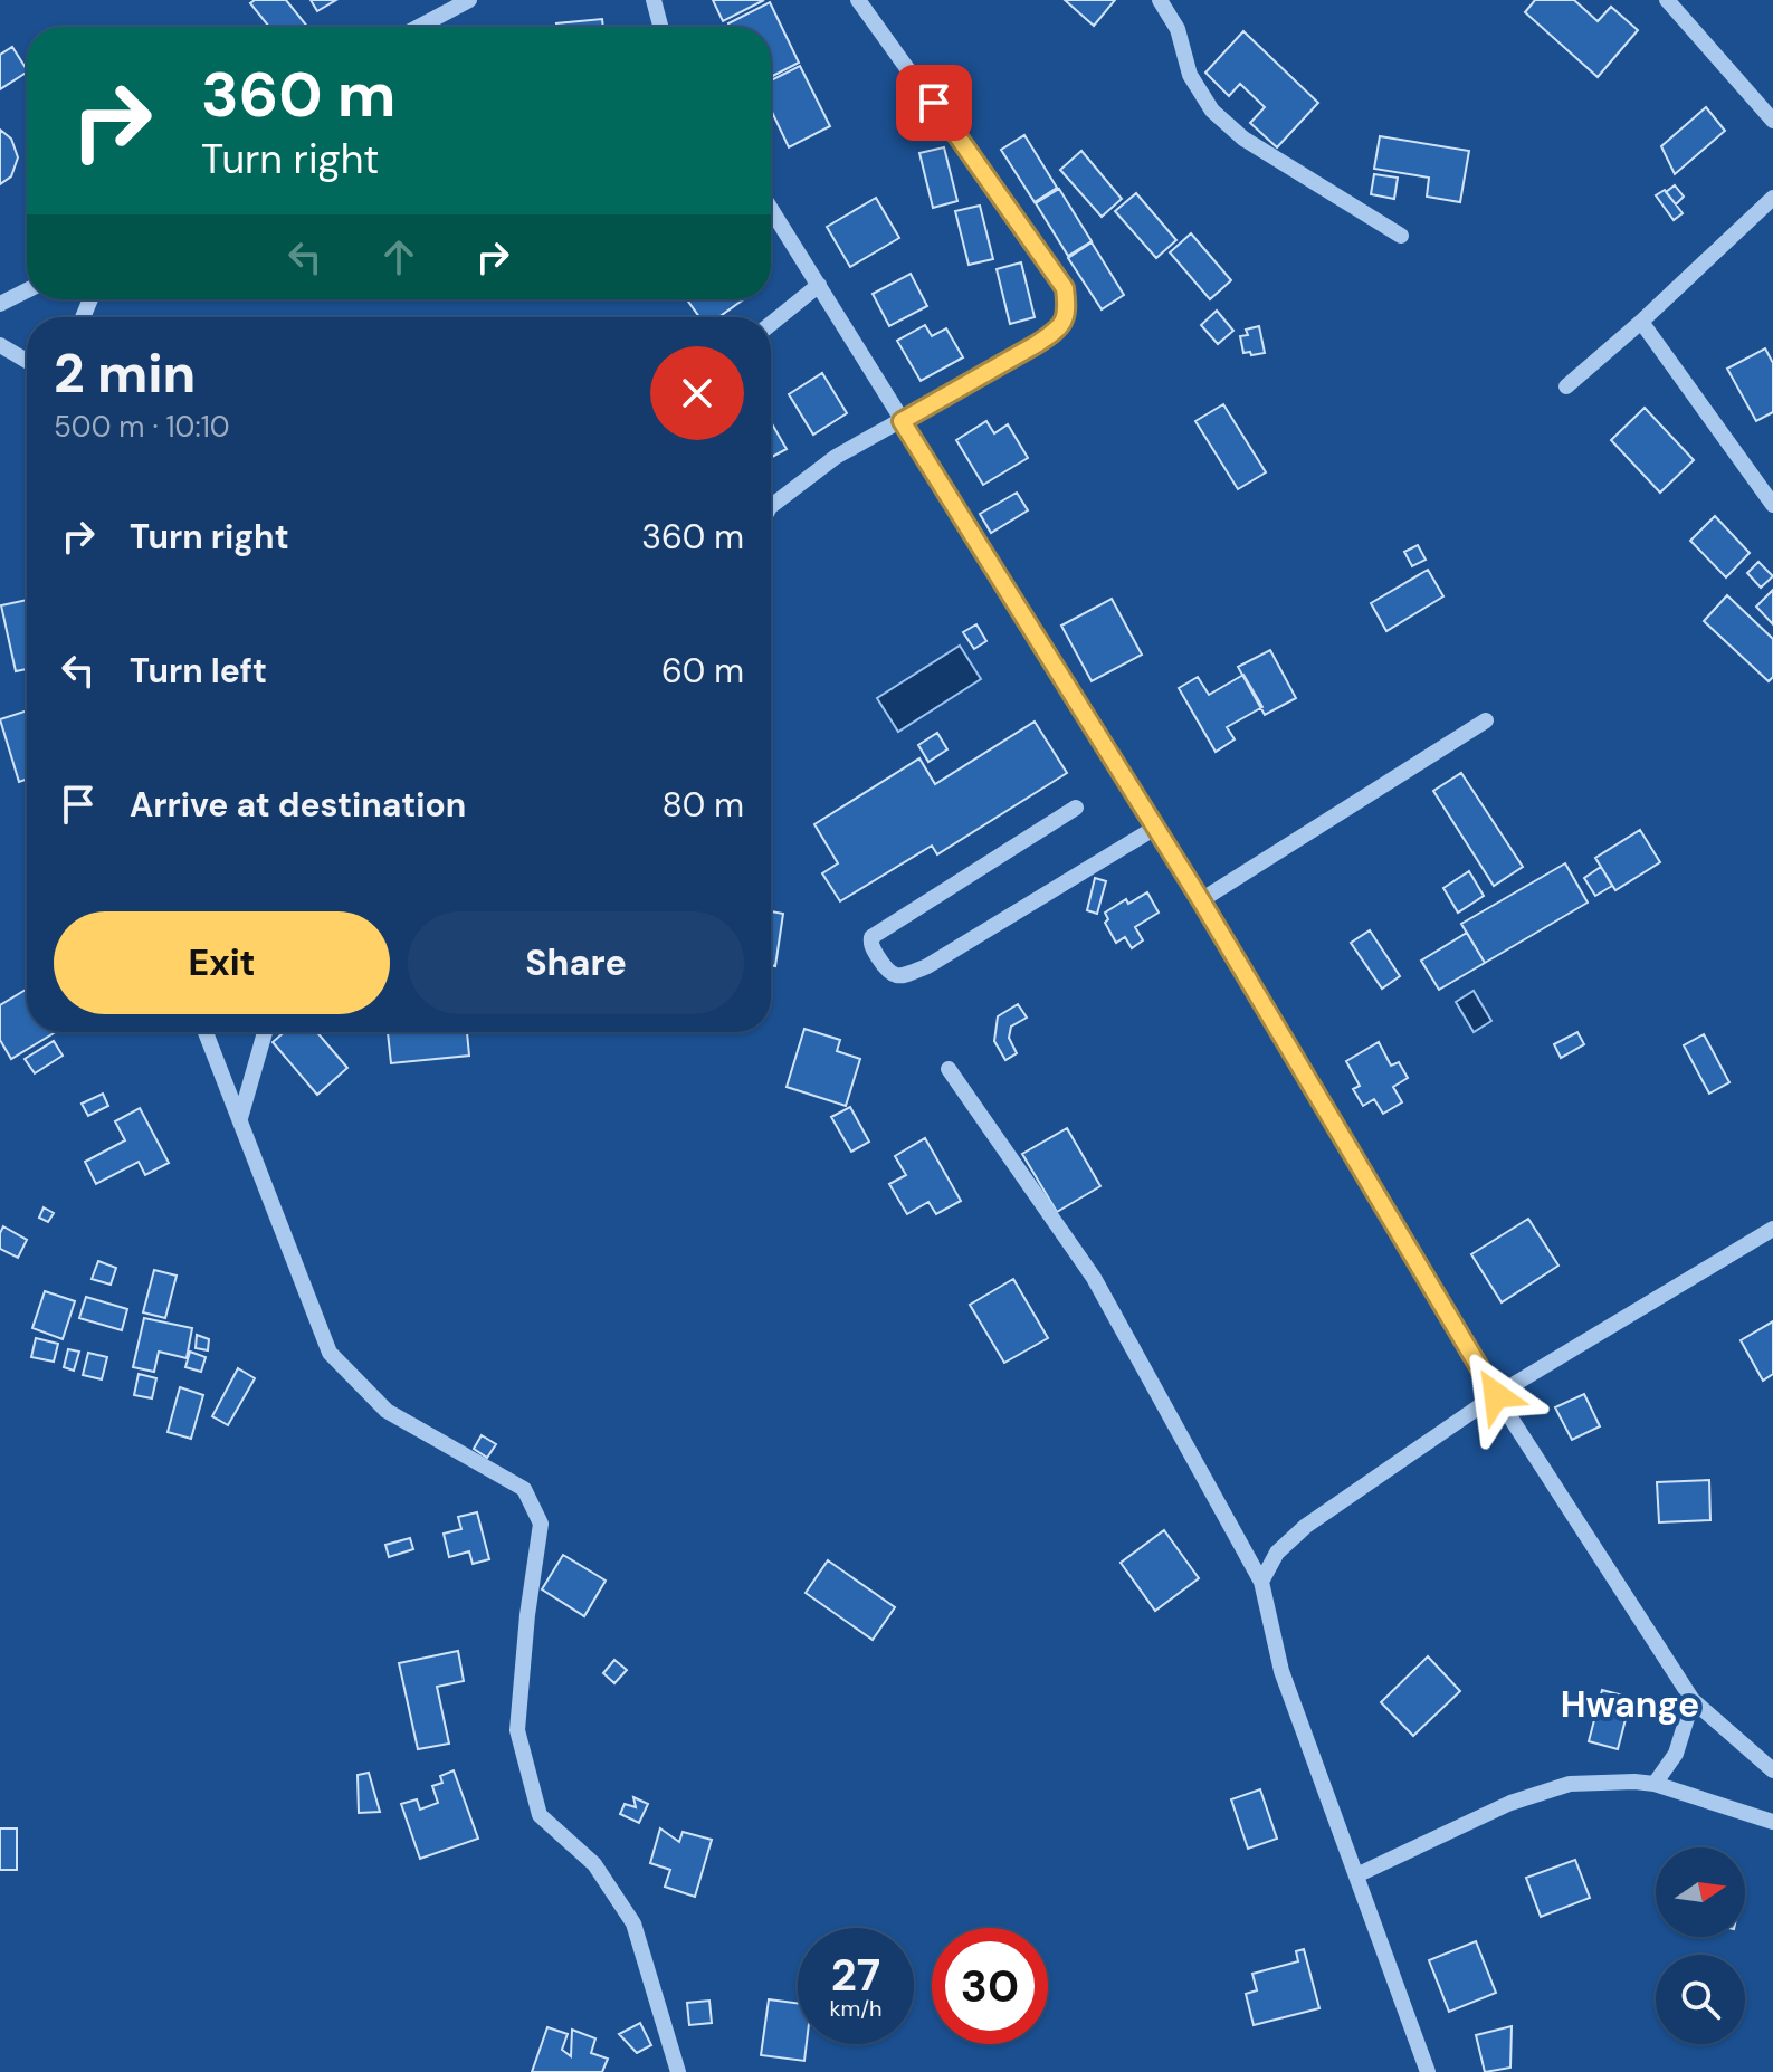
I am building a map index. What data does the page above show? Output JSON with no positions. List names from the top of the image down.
{
  "districts": ["Hwange"],
  "north": "right",
  "page": {
    "turn": ["360 m", "Turn right"],
    "heading": ["2 min", "500 m · 10:10"],
    "list": [
      {
        "name": "Turn right",
        "value": "360 m"
      },
      {
        "name": "Turn left",
        "value": "60 m"
      },
      {
        "name": "Arrive at destination",
        "value": "80 m"
      }
    ],
    "buttons": ["Exit", "Share"],
    "speed": "27 km/h",
    "limit": "30"
  }
}
